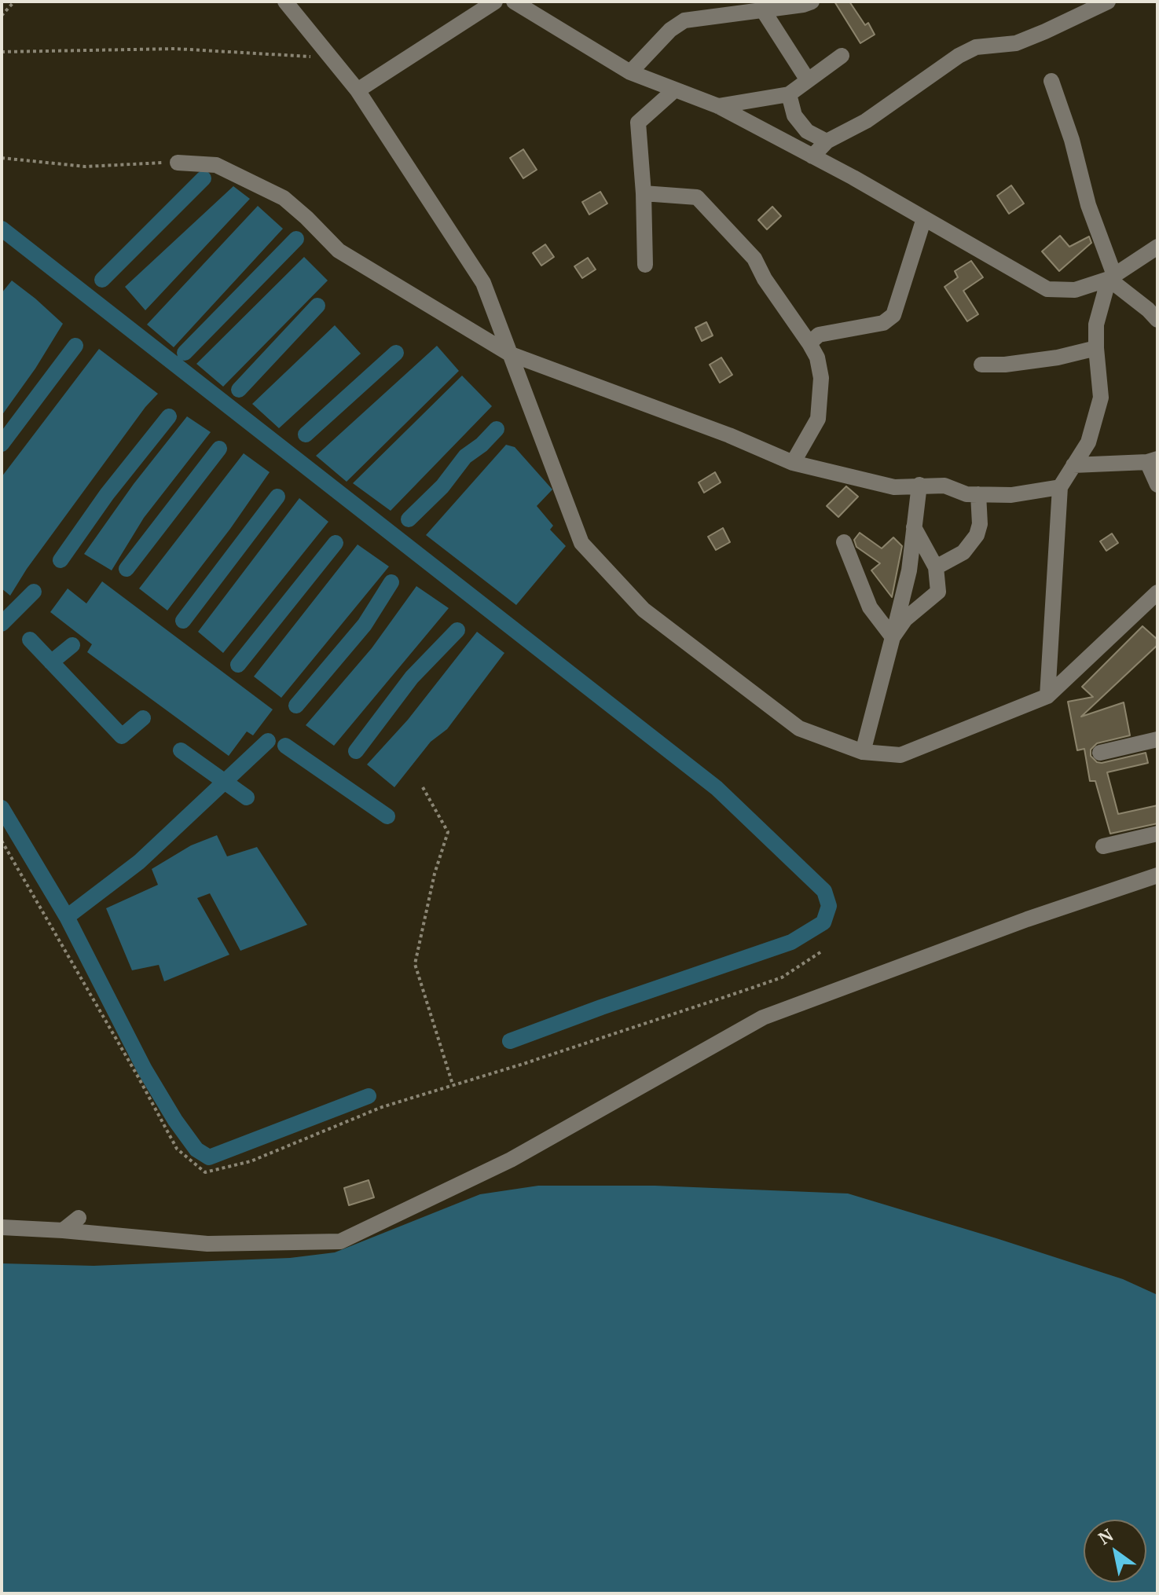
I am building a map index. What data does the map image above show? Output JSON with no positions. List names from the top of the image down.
{
  "north": "top left"
}
